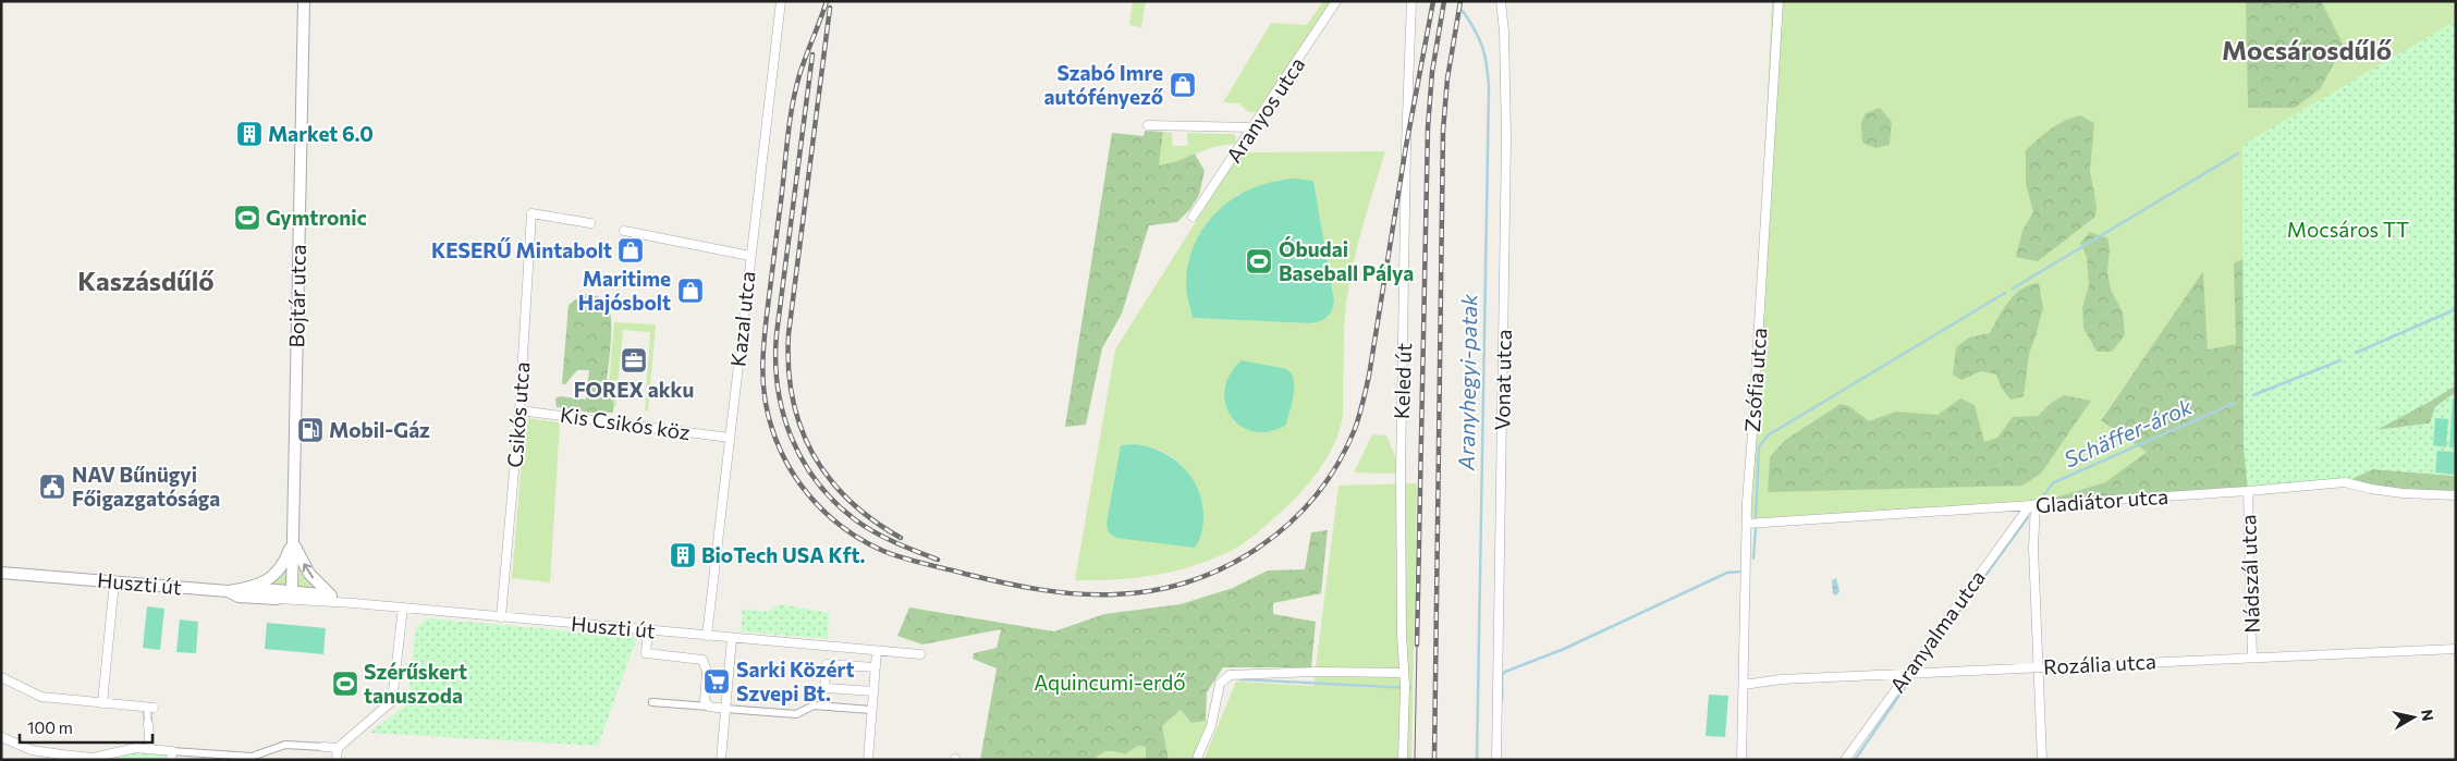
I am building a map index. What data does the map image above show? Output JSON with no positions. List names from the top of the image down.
{
  "streets": {
    "street": [
      "Aranyos utca",
      "Bojtár utca",
      "Kazal utca",
      "Vonat utca",
      "Zsófia utca",
      "Keled út",
      "Csikós utca",
      "Kis Csikós köz",
      "Gladiátor utca",
      "Nádszál utca",
      "Huszti út",
      "Aranyalma utca",
      "Rozália utca"
    ]
  },
  "crossings": [
    ["Bojtár utca", "Huszti út"],
    ["Kazal utca", "Kis Csikós köz"],
    ["Kazal utca", "Huszti út"],
    ["Zsófia utca", "Gladiátor utca"],
    ["Zsófia utca", "Rozália utca"],
    ["Csikós utca", "Kis Csikós köz"],
    ["Csikós utca", "Huszti út"],
    ["Gladiátor utca", "Nádszál utca"],
    ["Gladiátor utca", "Aranyalma utca"],
    ["Nádszál utca", "Rozália utca"],
    ["Aranyalma utca", "Rozália utca"]
  ],
  "districts": ["Mocsárosdűlő", "Kaszásdűlő"],
  "water": ["Aranyhegyi-patak", "Schäffer-árok"],
  "parks": ["Mocsáros TT", "Aquincumi-erdő"],
  "places": {
    "shop": ["Szabó Imre autófényező", "KESERŰ Mintabolt", "Maritime Hajósbolt"],
    "building": ["Market 6.0", "BioTech USA Kft."],
    "sports": ["Gymtronic", "Óbudai Baseball Pálya", "Szérűskert tanuszoda"],
    "office": ["FOREX akku"],
    "fuel station": ["Mobil-Gáz"],
    "public building": ["NAV Bűnügyi Főigazgatósága"],
    "supermarket": ["Sarki Közért Szvepi Bt."]
  },
  "scale_bar": "100 m",
  "north": "right"
}
